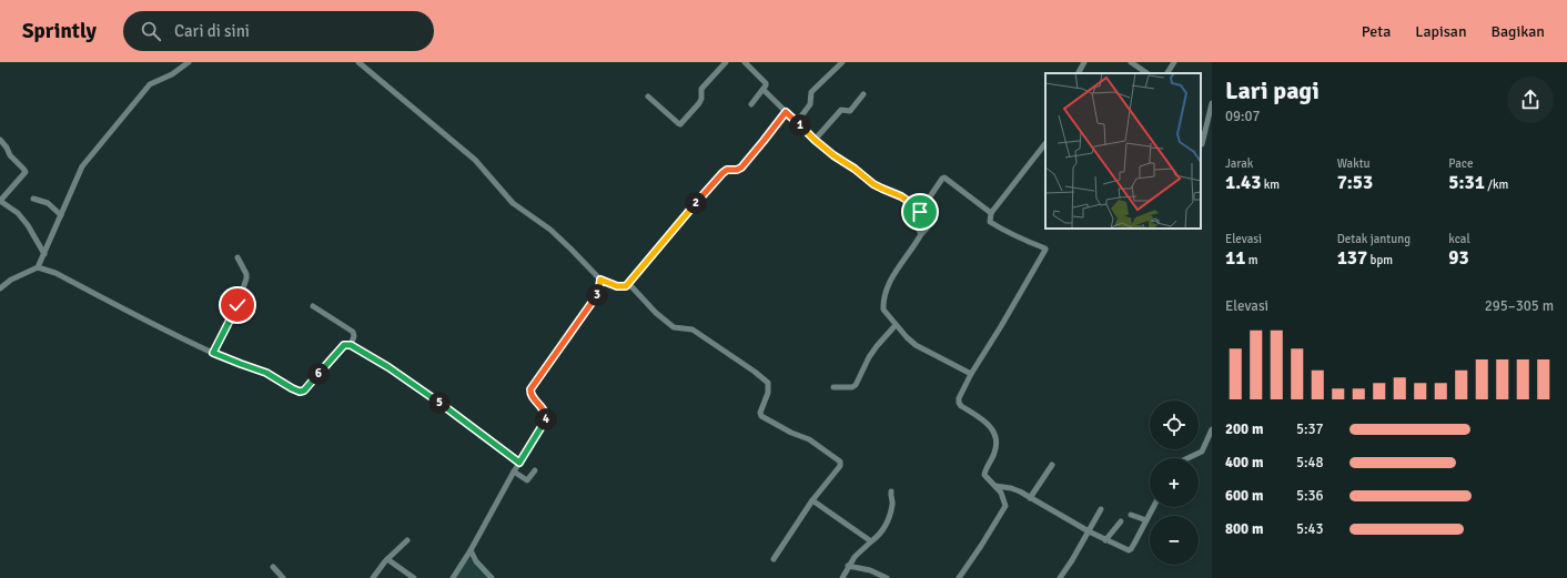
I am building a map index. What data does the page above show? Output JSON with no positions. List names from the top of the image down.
{
  "page": {
    "header": "Sprintly",
    "search": "Cari di sini",
    "nav": ["Peta", "Lapisan", "Bagikan"],
    "heading": ["Lari pagi", "09:07"],
    "pins": [
      "1",
      "2",
      "3",
      "6",
      "5",
      "4"
    ],
    "stats": [
      ["Jarak", "1.43 km"],
      ["Waktu", "7:53"],
      ["Pace", "5:31 /km"],
      ["Elevasi", "11 m"],
      ["Detak jantung", "137 bpm"],
      ["kcal", "93"]
    ],
    "chart": ["Elevasi", "295–305 m"],
    "map_buttons": ["+", "−"],
    "list": [
      {
        "name": "200 m",
        "note": "5:37"
      },
      {
        "name": "400 m",
        "note": "5:48"
      },
      {
        "name": "600 m",
        "note": "5:36"
      },
      {
        "name": "800 m",
        "note": "5:43"
      }
    ]
  }
}
